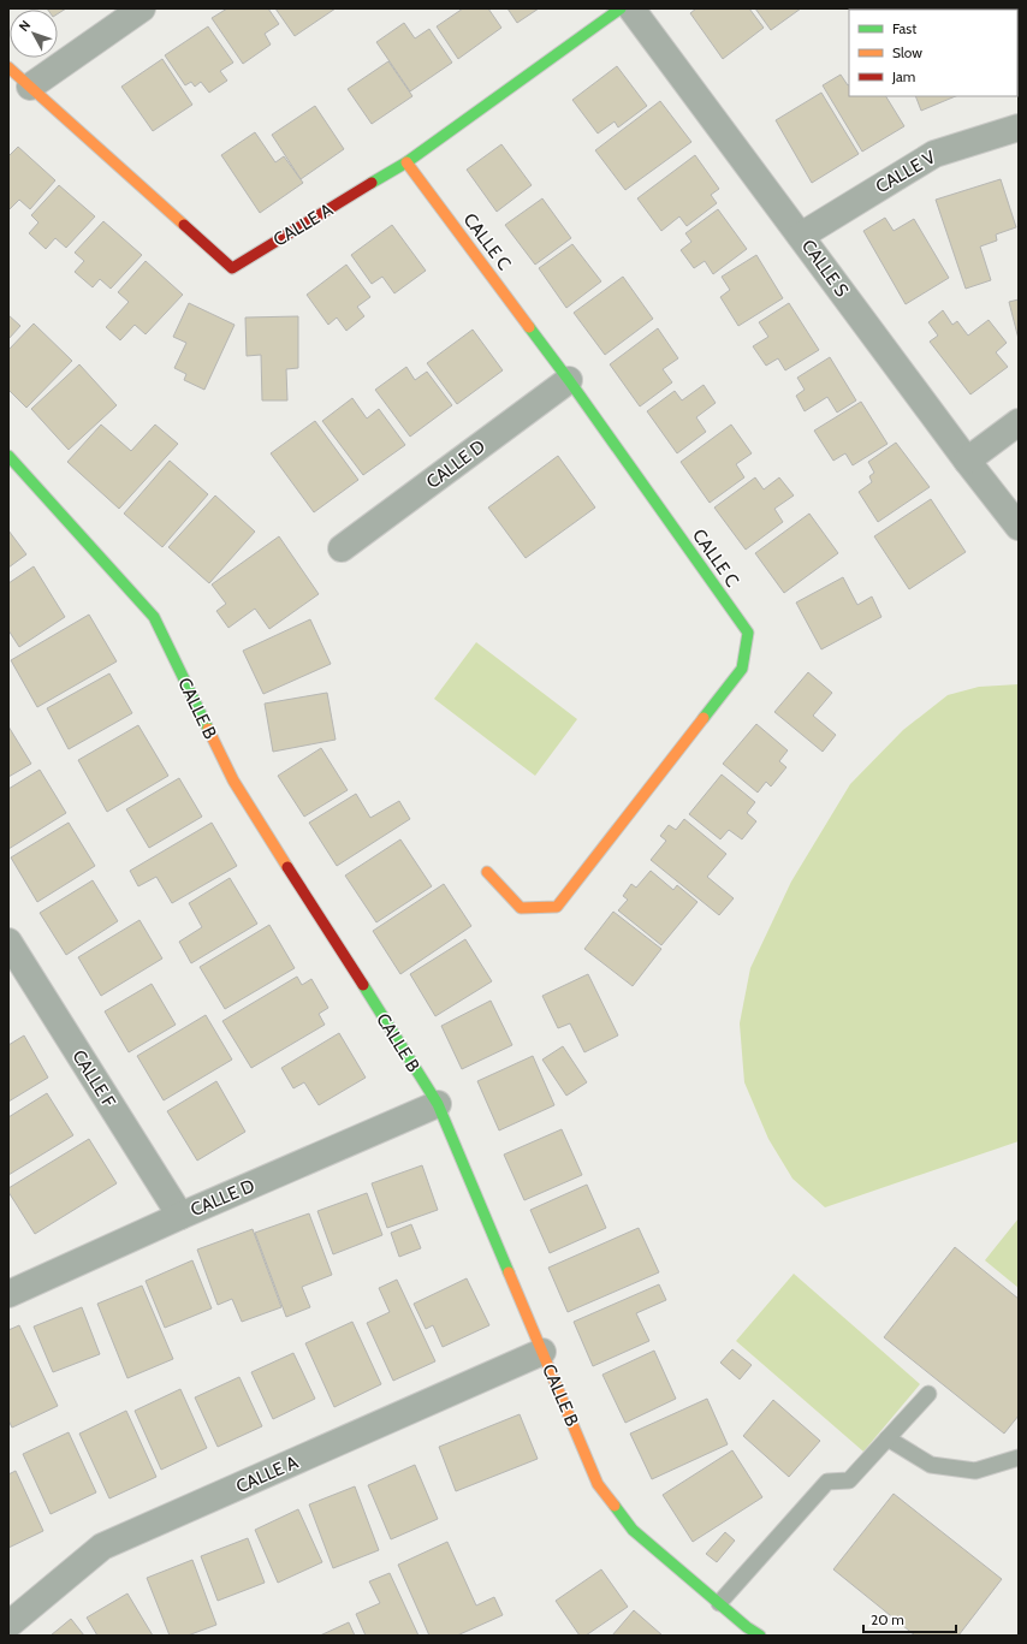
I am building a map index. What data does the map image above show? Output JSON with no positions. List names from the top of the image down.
{
  "streets": {
    "street": [
      "CALLE V",
      "CALLE A",
      "CALLE C",
      "CALLE S",
      "CALLE D",
      "CALLE B",
      "CALLE F"
    ]
  },
  "crossings": [
    ["CALLE V", "CALLE S"],
    ["CALLE A", "CALLE C"],
    ["CALLE A", "CALLE B"],
    ["CALLE C", "CALLE D"],
    ["CALLE D", "CALLE B"],
    ["CALLE D", "CALLE F"]
  ],
  "legend": ["Fast", "Slow", "Jam"],
  "scale_bar": "20 m",
  "north": "top left"
}
